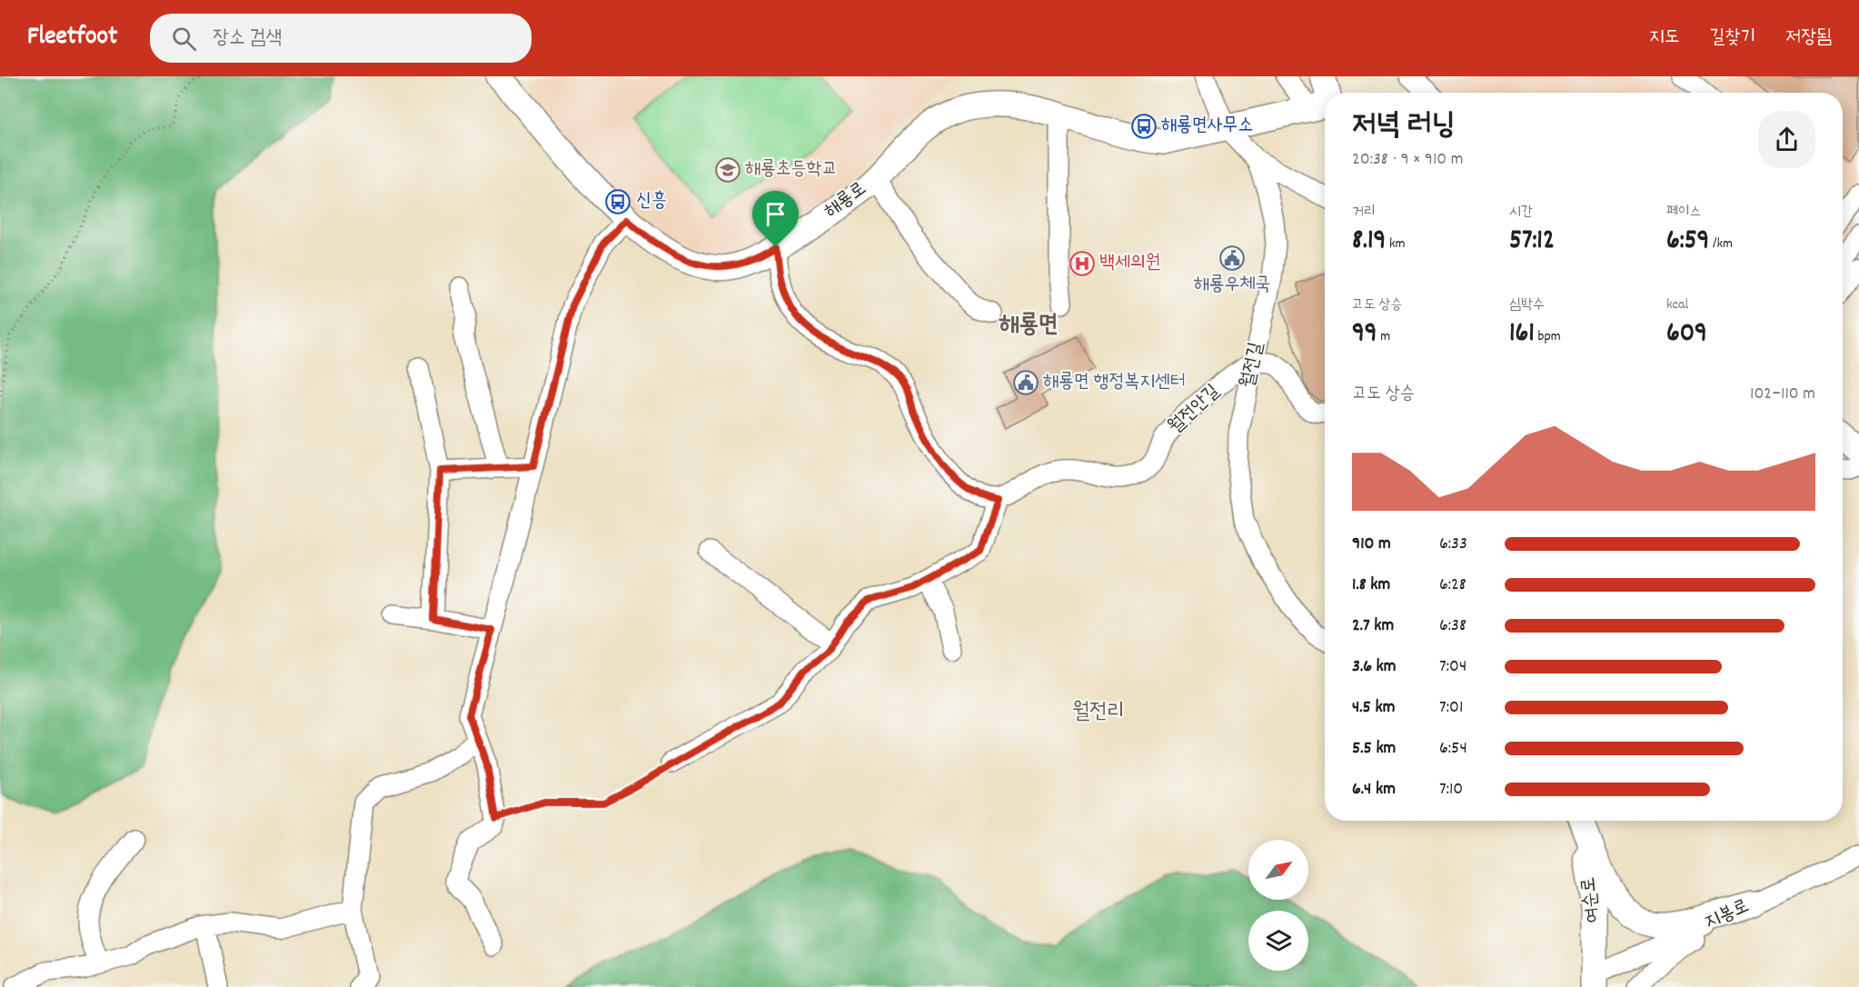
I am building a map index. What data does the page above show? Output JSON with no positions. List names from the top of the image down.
{
  "streets": {
    "main road": ["해룡로", "여순로"],
    "street": ["월전길", "월전안길", "지봉로"]
  },
  "crossings": [
    ["해룡로", "월전길"],
    ["월전길", "월전안길"],
    ["여순로", "지봉로"]
  ],
  "districts": ["해룡면", "월전리"],
  "places": {
    "bus stop": ["해룡면사무소", "신흥"],
    "school or university": ["해룡초등학교"],
    "public building": ["해룡우체국", "해룡면 행정복지센터"],
    "hospital": ["백세의원"]
  },
  "north": "top right",
  "page": {
    "header": "Fleetfoot",
    "search": "장소 검색",
    "nav": ["지도", "길찾기", "저장됨"],
    "heading": ["저녁 러닝", "20:38 · 9 × 910 m"],
    "stats": [
      ["거리", "8.19 km"],
      ["시간", "57:12"],
      ["페이스", "6:59 /km"],
      ["고도 상승", "99 m"],
      ["심박수", "161 bpm"],
      ["kcal", "609"]
    ],
    "chart": ["고도 상승", "102–110 m"],
    "list": [
      {
        "name": "910 m",
        "note": "6:33"
      },
      {
        "name": "1.8 km",
        "note": "6:28"
      },
      {
        "name": "2.7 km",
        "note": "6:38"
      },
      {
        "name": "3.6 km",
        "note": "7:04"
      },
      {
        "name": "4.5 km",
        "note": "7:01"
      },
      {
        "name": "5.5 km",
        "note": "6:54"
      },
      {
        "name": "6.4 km",
        "note": "7:10"
      }
    ]
  }
}
